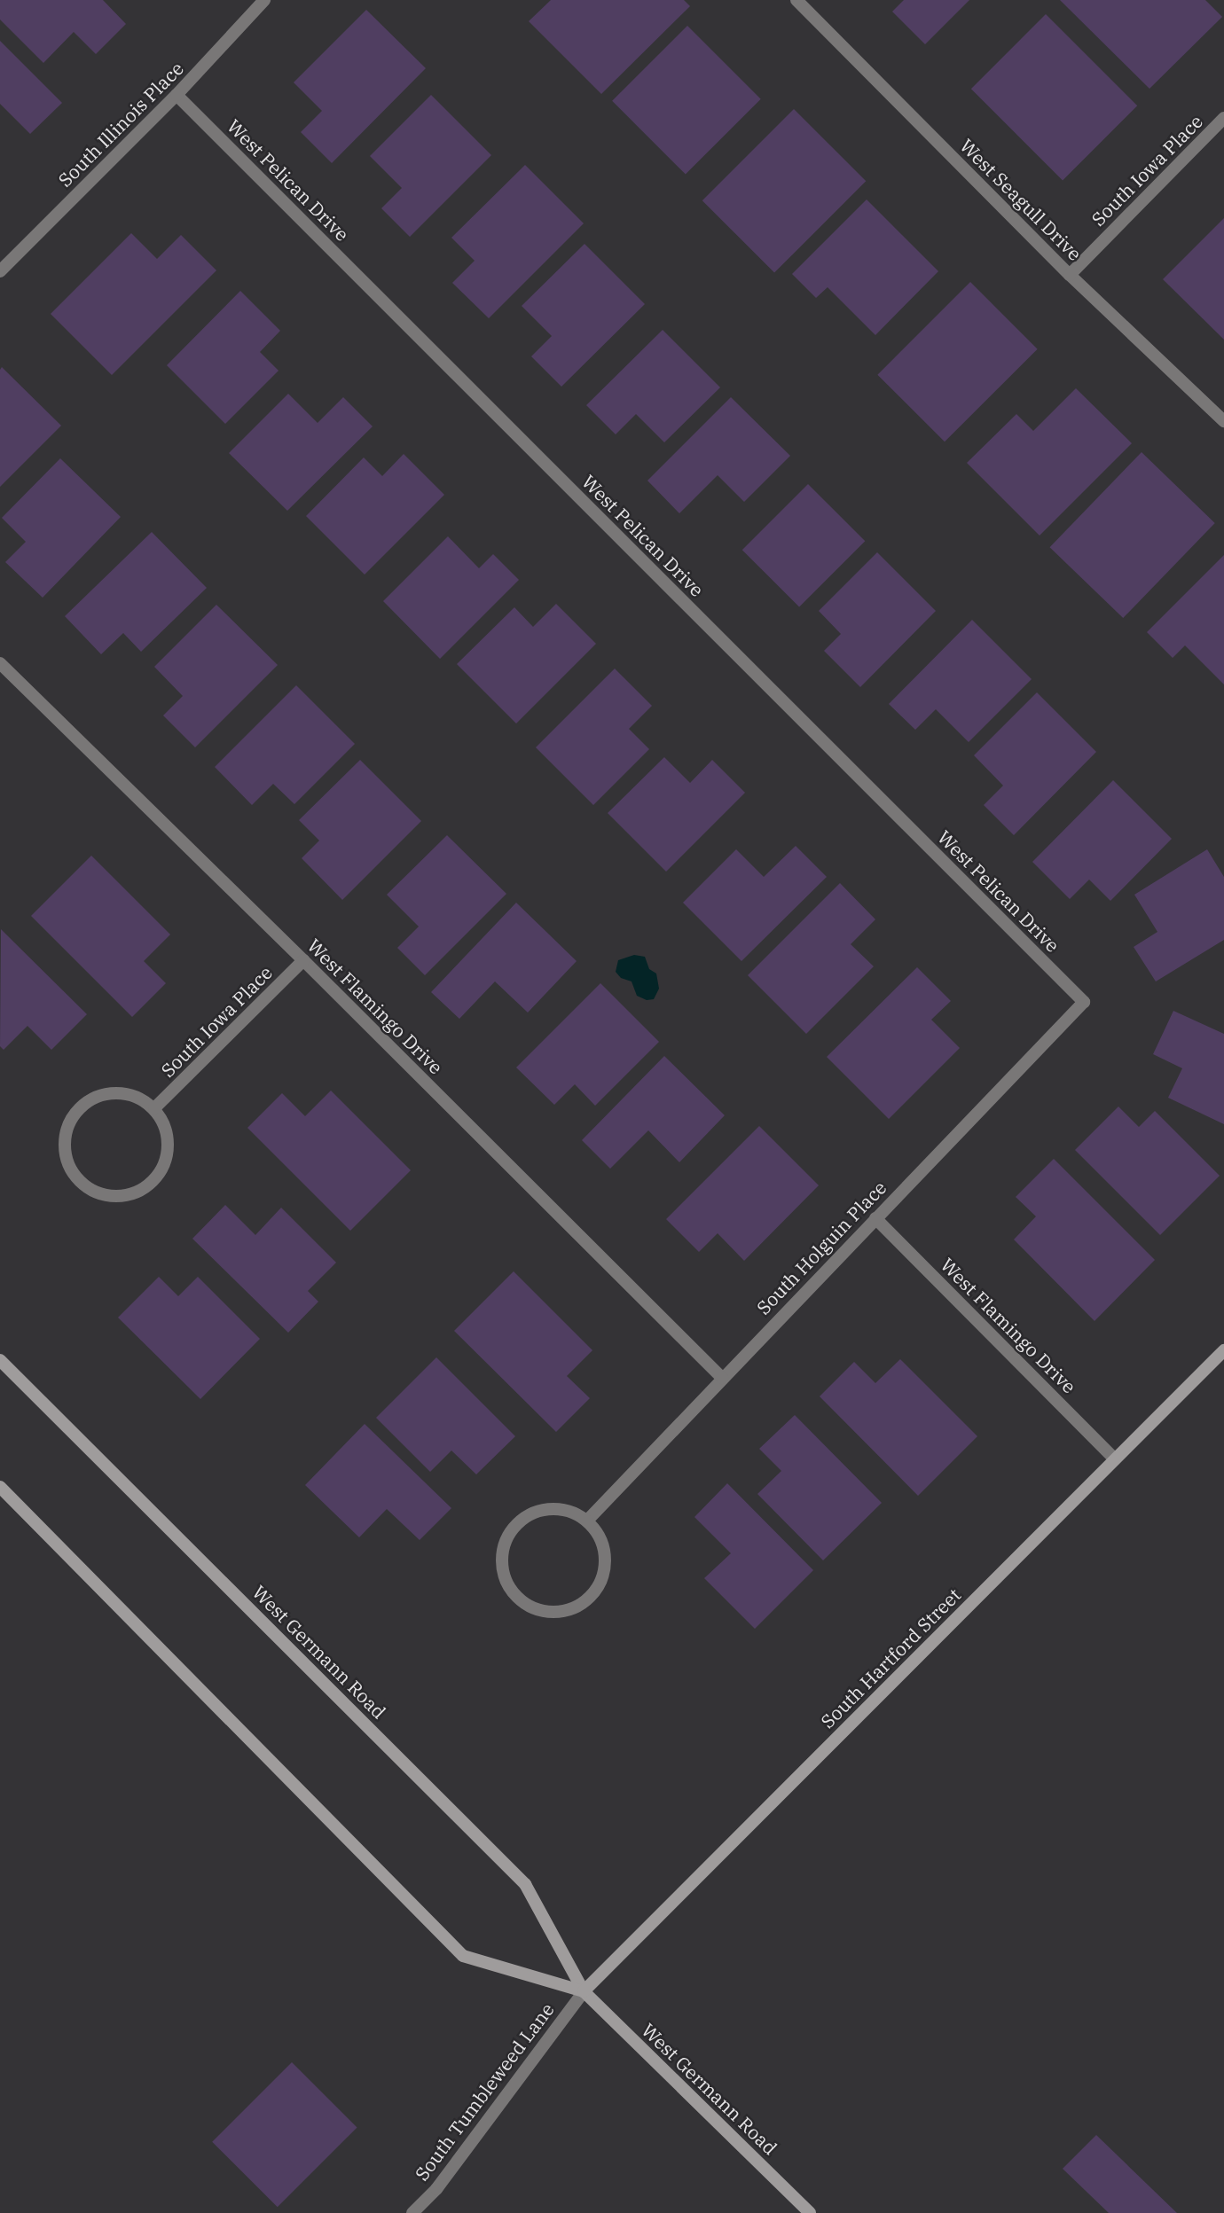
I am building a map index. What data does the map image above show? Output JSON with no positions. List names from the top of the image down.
{
  "streets": {
    "main road": ["West Germann Road", "South Hartford Street"],
    "street": [
      "South Illinois Place",
      "South Iowa Place",
      "West Pelican Drive",
      "West Seagull Drive",
      "West Flamingo Drive",
      "South Holguin Place",
      "South Tumbleweed Lane"
    ]
  },
  "crossings": [
    ["South Illinois Place", "West Pelican Drive"],
    ["South Iowa Place", "West Seagull Drive"],
    ["South Iowa Place", "West Flamingo Drive"],
    ["West Pelican Drive", "South Holguin Place"],
    ["West Flamingo Drive", "South Holguin Place"],
    ["West Flamingo Drive", "South Hartford Street"],
    ["West Germann Road", "South Hartford Street"],
    ["West Germann Road", "South Tumbleweed Lane"],
    ["South Hartford Street", "South Tumbleweed Lane"]
  ]
}
